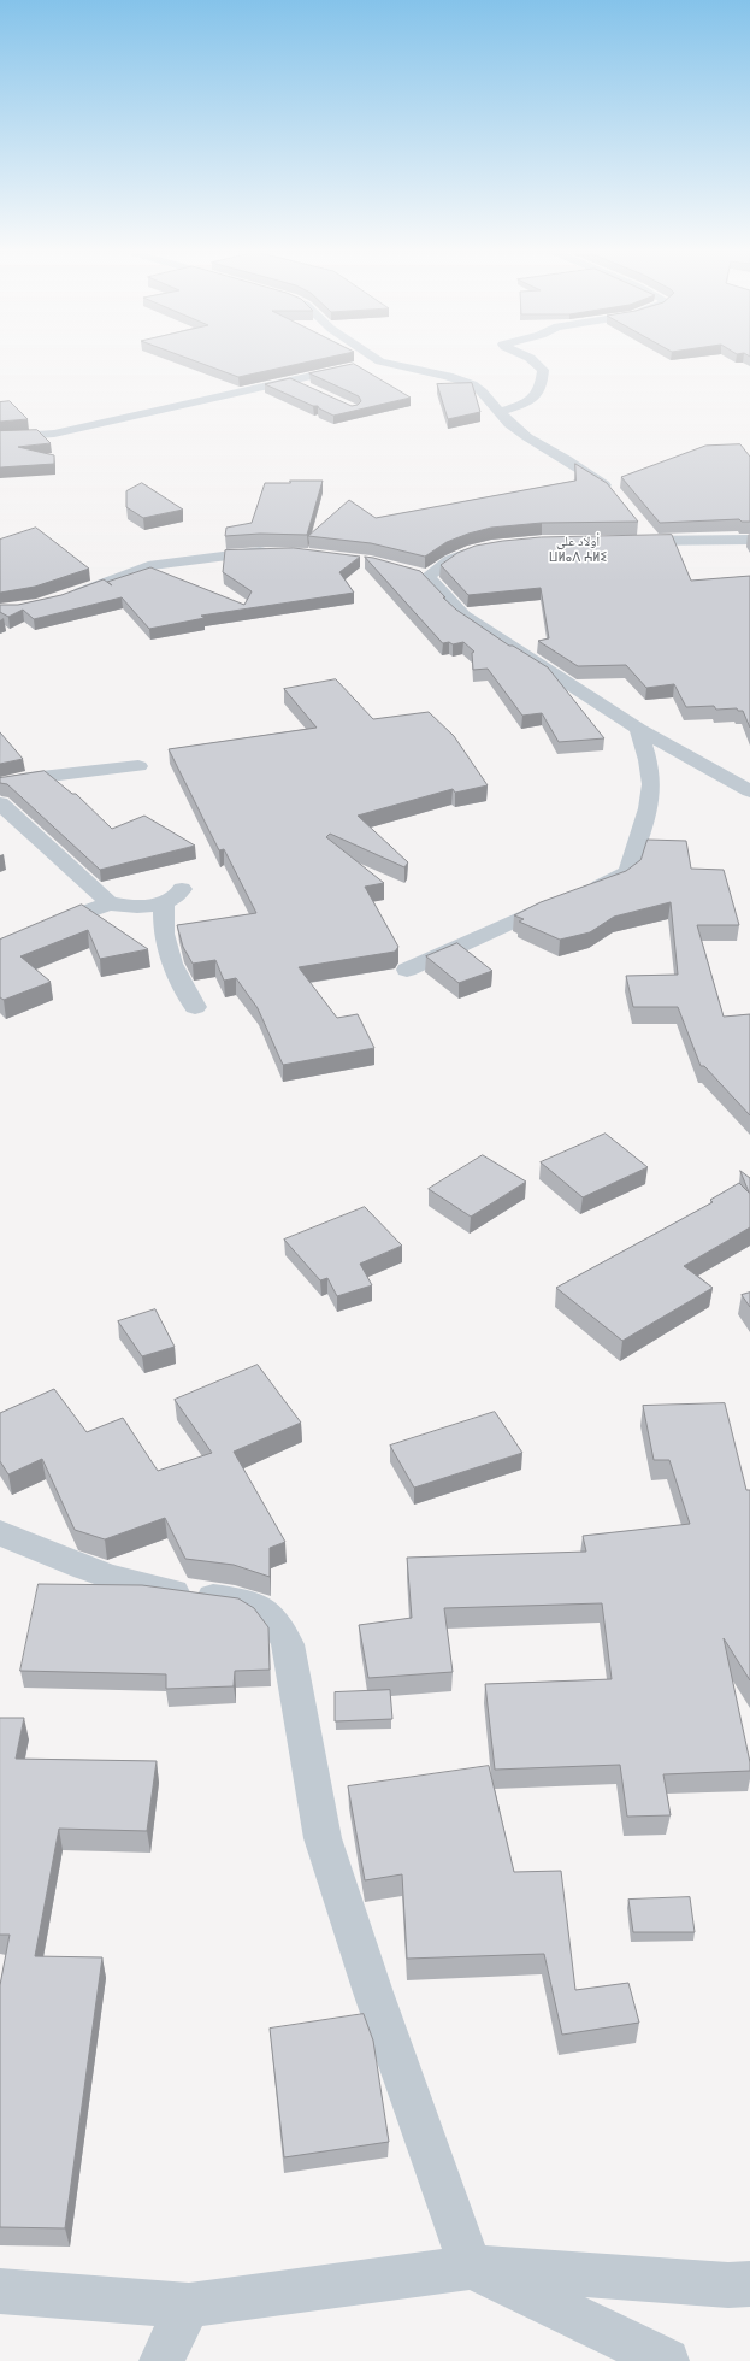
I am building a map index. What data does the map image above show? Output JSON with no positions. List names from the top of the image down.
{
  "districts": ["أولاد علي ⵡⵍⴰⴷ ⵄⵍⵉ"]
}
